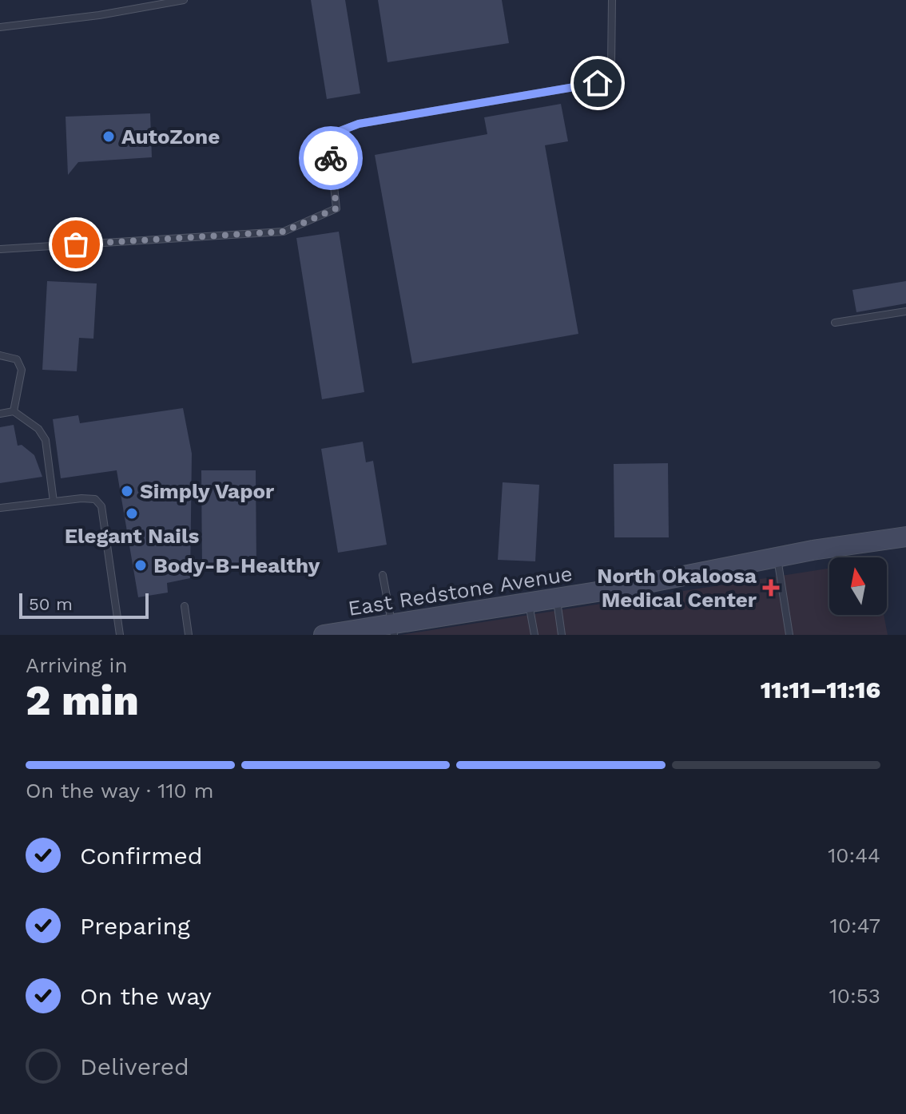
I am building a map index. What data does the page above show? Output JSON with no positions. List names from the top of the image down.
{
  "streets": {
    "street": ["East Redstone Avenue"]
  },
  "places": {
    "other": [
      "AutoZone",
      "Simply Vapor",
      "Elegant Nails",
      "Body-B-Healthy"
    ],
    "health": ["North Okaloosa Medical Center"]
  },
  "scale_bar": "50 m",
  "north": "top",
  "page": {
    "scale": "50 m",
    "heading": ["2 min", "Arriving in", "11:11–11:16"],
    "bar": "On the way · 110 m",
    "list": [
      ["Confirmed", "10:44"],
      ["Preparing", "10:47"],
      ["On the way", "10:53"],
      "Delivered"
    ]
  }
}
